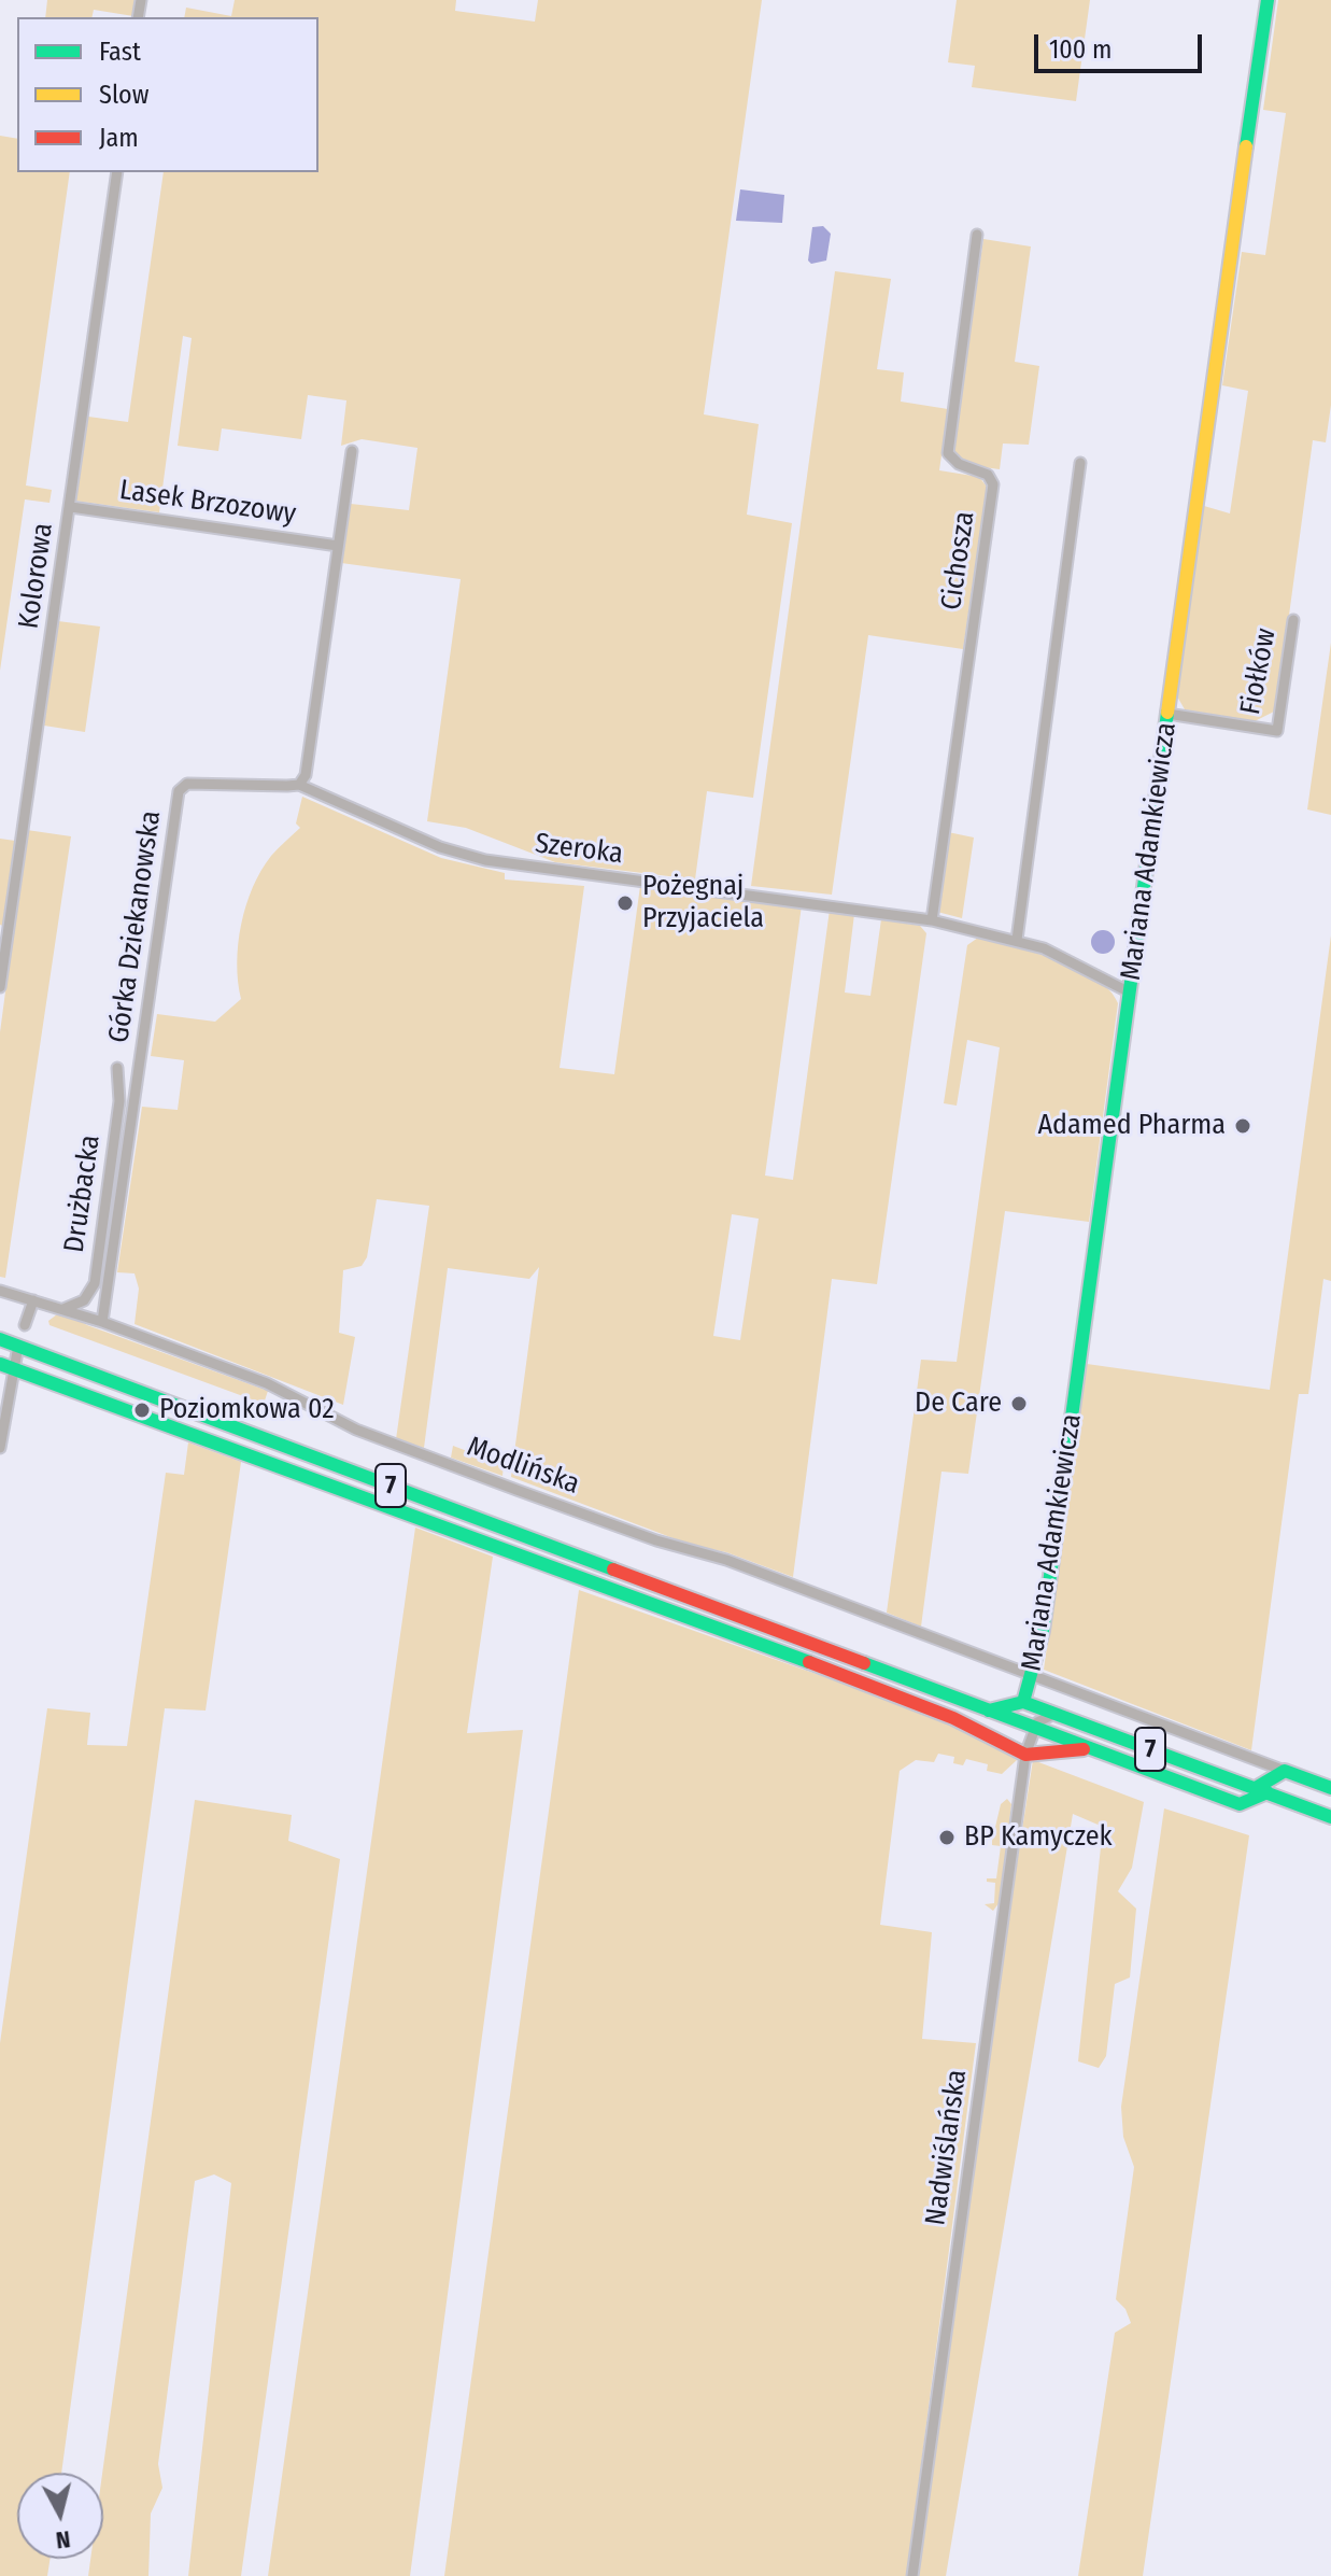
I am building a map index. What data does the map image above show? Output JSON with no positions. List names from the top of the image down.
{
  "streets": {
    "main road": ["Mariana Adamkiewicza", "7"],
    "street": [
      "Lasek Brzozowy",
      "Cichosza",
      "Kolorowa",
      "Fiołków",
      "Szeroka",
      "Górka Dziekanowska",
      "Drużbacka",
      "Modlińska",
      "Nadwiślańska"
    ]
  },
  "crossings": [
    ["Lasek Brzozowy", "Kolorowa"],
    ["Cichosza", "Szeroka"],
    ["Fiołków", "Mariana Adamkiewicza"],
    ["Szeroka", "Mariana Adamkiewicza"],
    ["Szeroka", "Górka Dziekanowska"],
    ["Mariana Adamkiewicza", "Modlińska"],
    ["Mariana Adamkiewicza", "7"],
    ["Górka Dziekanowska", "Modlińska"],
    ["Drużbacka", "Modlińska"],
    ["7", "Nadwiślańska"]
  ],
  "places": [
    "Pożegnaj Przyjaciela",
    "Adamed Pharma",
    "De Care",
    "Poziomkowa 02",
    "BP Kamyczek"
  ],
  "legend": ["Fast", "Slow", "Jam"],
  "scale_bar": "100 m",
  "north": "bottom"
}
